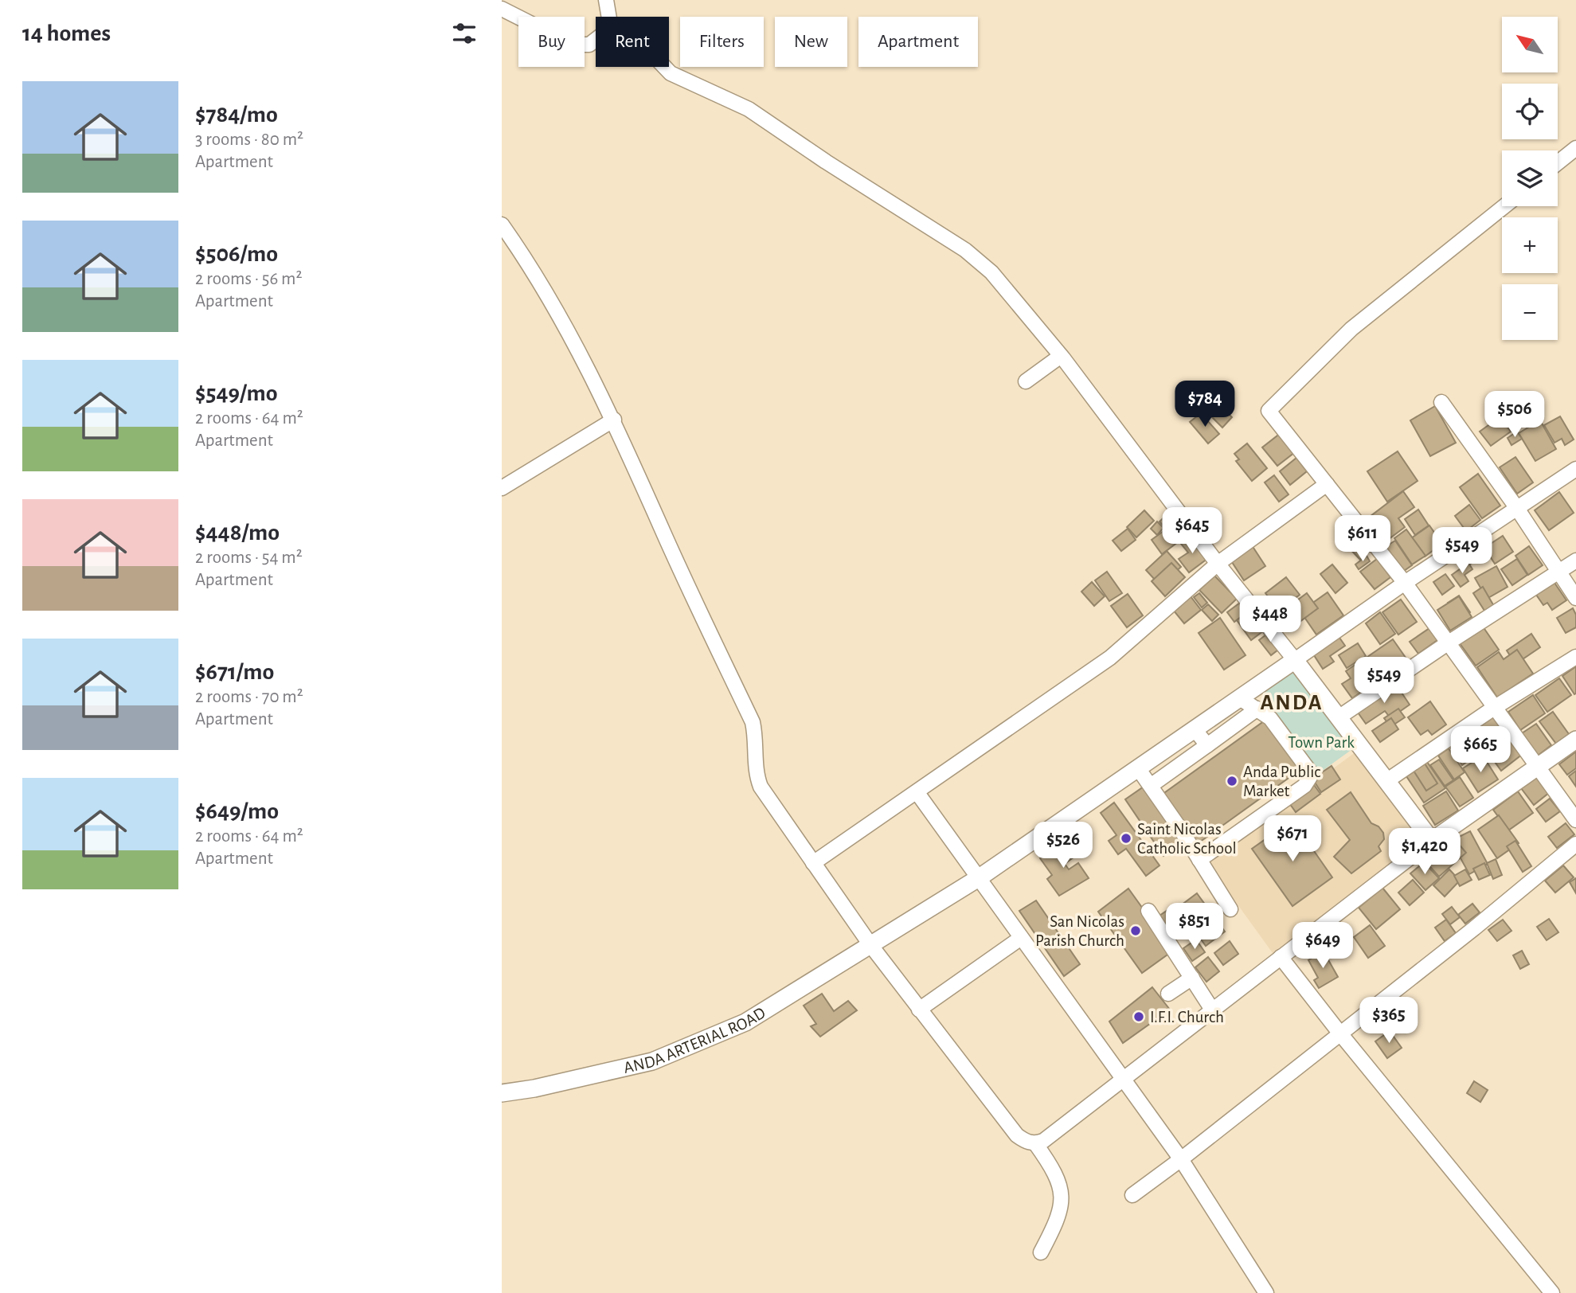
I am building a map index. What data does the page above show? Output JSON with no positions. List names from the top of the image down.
{
  "streets": {
    "main road": ["ANDA ARTERIAL ROAD"]
  },
  "districts": ["ANDA"],
  "parks": ["Town Park"],
  "places": [
    "Anda Public Market",
    "Saint Nicolas Catholic School",
    "San Nicolas Parish Church",
    "I.F.I. Church"
  ],
  "north": "top left",
  "page": {
    "heading": "14 homes",
    "map_buttons": ["+", "−"],
    "chip": [
      "Buy",
      "Rent",
      "Filters",
      "New",
      "Apartment"
    ],
    "list": [
      {
        "name": "$784/mo",
        "note": "3 rooms · 80 m² · Apartment"
      },
      {
        "name": "$506/mo",
        "note": "2 rooms · 56 m² · Apartment"
      },
      {
        "name": "$549/mo",
        "note": "2 rooms · 64 m² · Apartment"
      },
      {
        "name": "$448/mo",
        "note": "2 rooms · 54 m² · Apartment"
      },
      {
        "name": "$671/mo",
        "note": "2 rooms · 70 m² · Apartment"
      },
      {
        "name": "$649/mo",
        "note": "2 rooms · 64 m² · Apartment"
      }
    ],
    "price": [
      "$784",
      "$506",
      "$645",
      "$611",
      "$549",
      "$448",
      "$549",
      "$665",
      "$671",
      "$526",
      "$1,420",
      "$851",
      "$649",
      "$365"
    ]
  }
}
